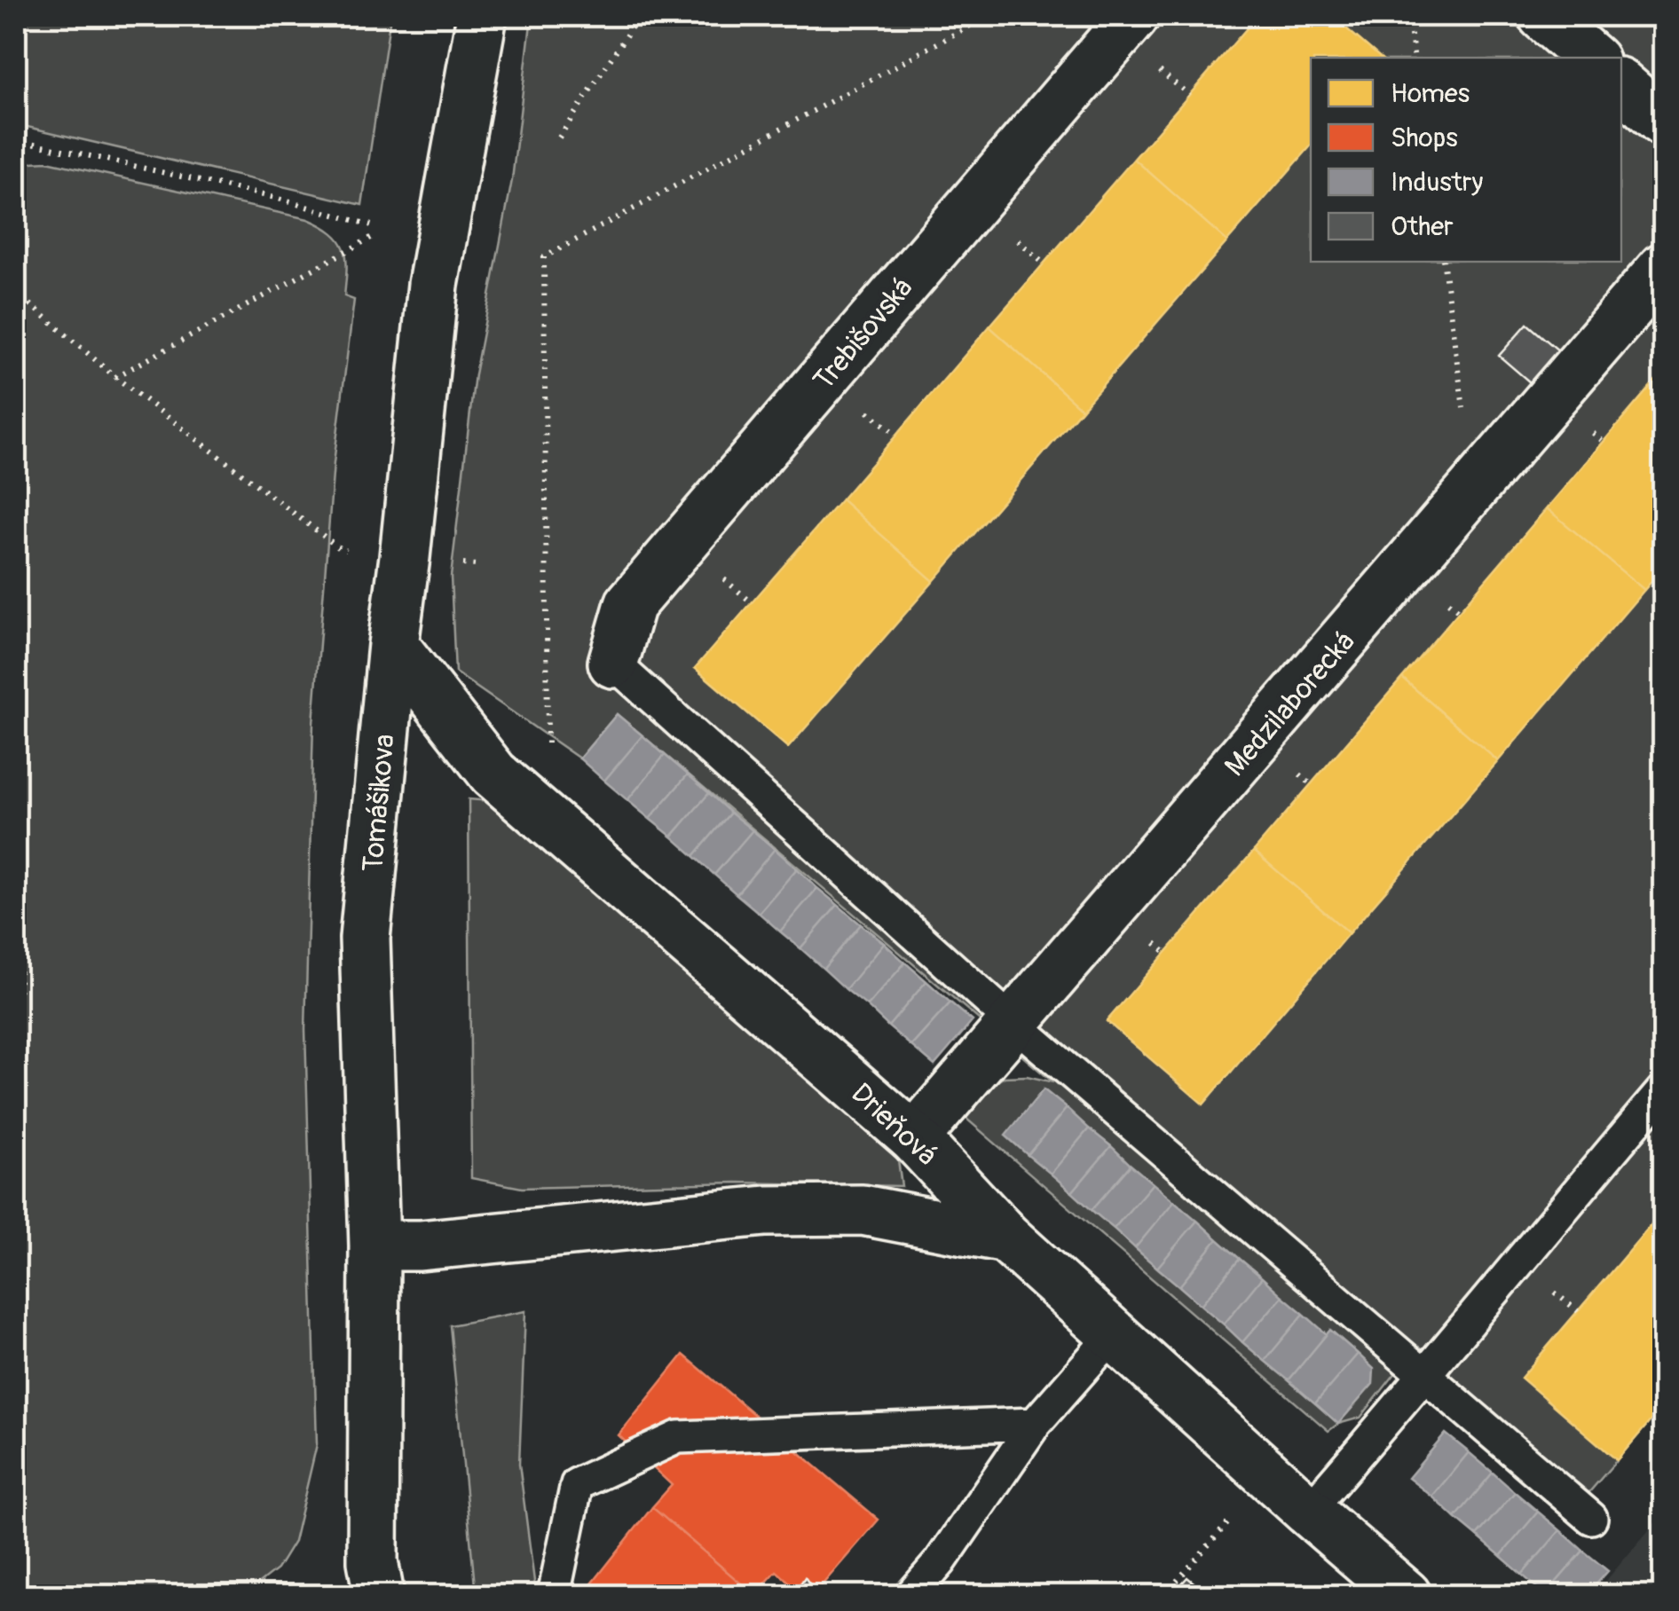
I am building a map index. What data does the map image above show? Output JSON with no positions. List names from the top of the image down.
{
  "streets": {
    "street": [
      "Trebišovská",
      "Medzilaborecká",
      "Tomášikova",
      "Drieňová"
    ]
  },
  "crossings": [
    ["Medzilaborecká", "Drieňová"],
    ["Tomášikova", "Drieňová"]
  ],
  "legend": [
    "Homes",
    "Shops",
    "Industry",
    "Other"
  ]
}
